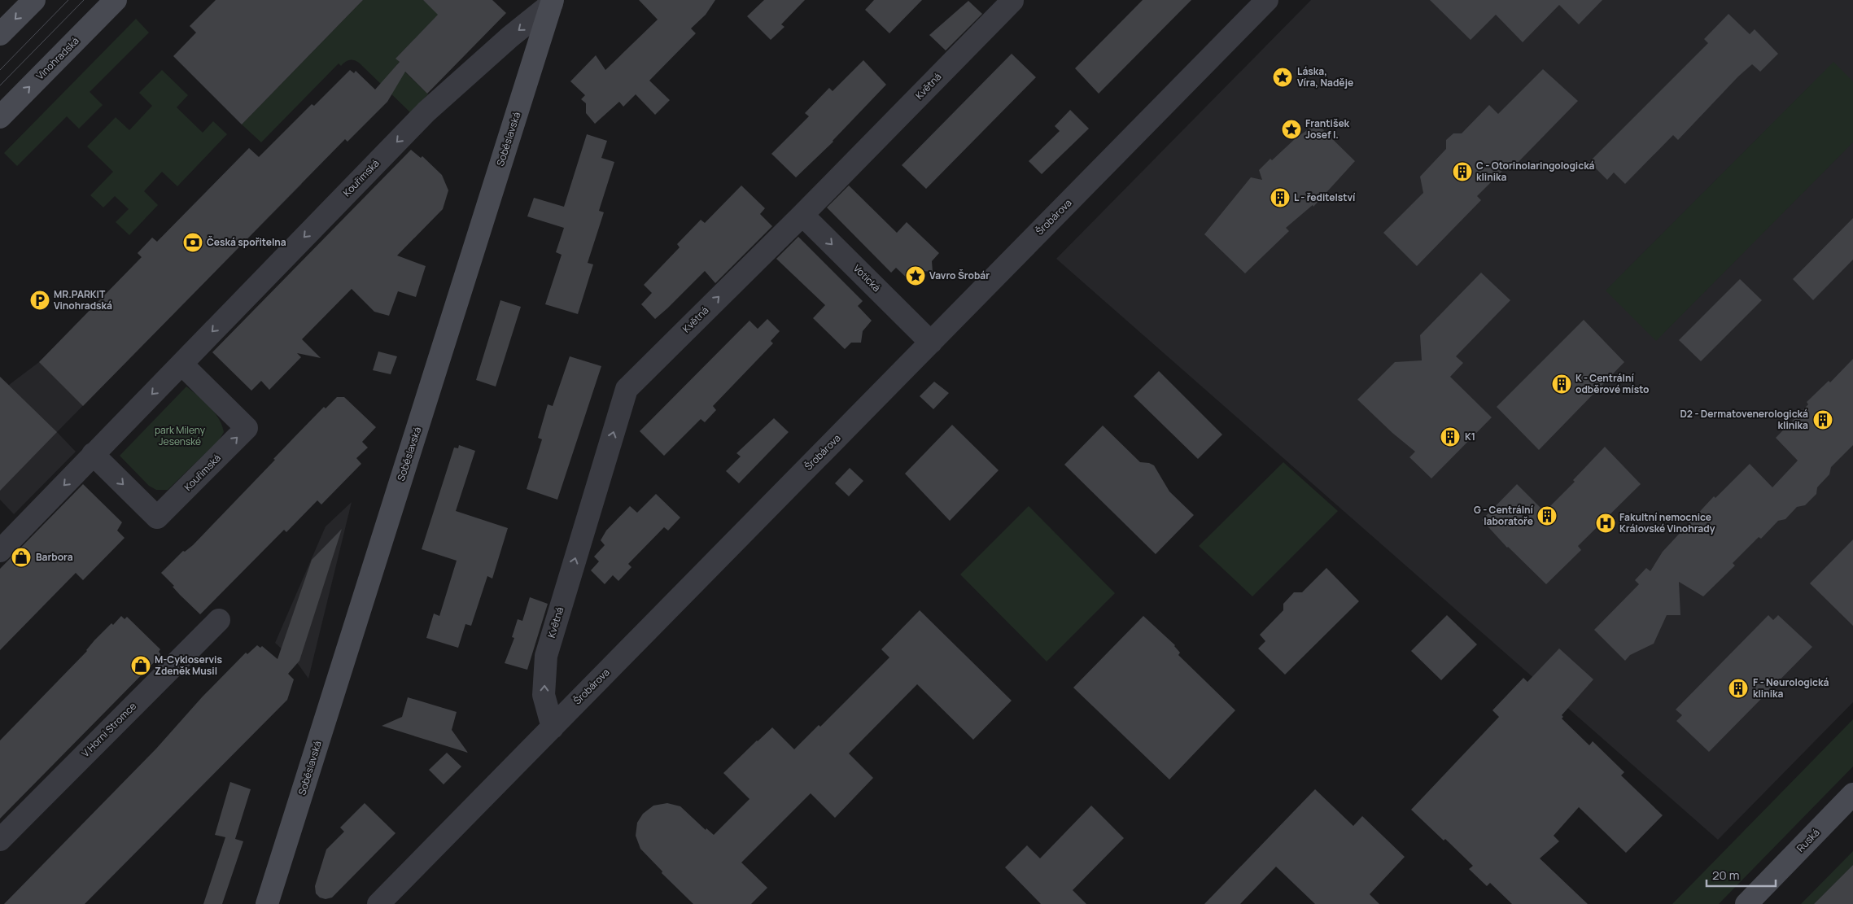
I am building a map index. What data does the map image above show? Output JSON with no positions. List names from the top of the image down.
{
  "streets": {
    "main road": ["Vinohradská", "Soběslavská", "Ruská"],
    "street": [
      "Květná",
      "Kouřimská",
      "Šrobárova",
      "Votická",
      "V Horní Stromce"
    ]
  },
  "crossings": [
    ["Květná", "Šrobárova"],
    ["Květná", "Votická"],
    ["Soběslavská", "Kouřimská"],
    ["Šrobárova", "Votická"]
  ],
  "one_way": ["Vinohradská", "Květná", "Votická"],
  "parks": ["park Mileny Jesenské"],
  "places": {
    "place": ["Láska, Víra, Naděje", "František Josef I.", "Vavro Šrobár"],
    "building": [
      "C - Otorinolaringologická klinika",
      "L - ředitelství",
      "K - Centrální odběrové místo",
      "D2 - Dermatovenerologická klinika",
      "K1",
      "G - Centrální laboratoře",
      "F - Neurologická klinika"
    ],
    "bank": ["Česká spořitelna"],
    "parking": ["MR.PARKIT Vinohradská"],
    "hospital": ["Fakultní nemocnice Královské Vinohrady"],
    "shop": ["Barbora", "M-Cykloservis Zdeněk Musil"]
  },
  "scale_bar": "20 m"
}
